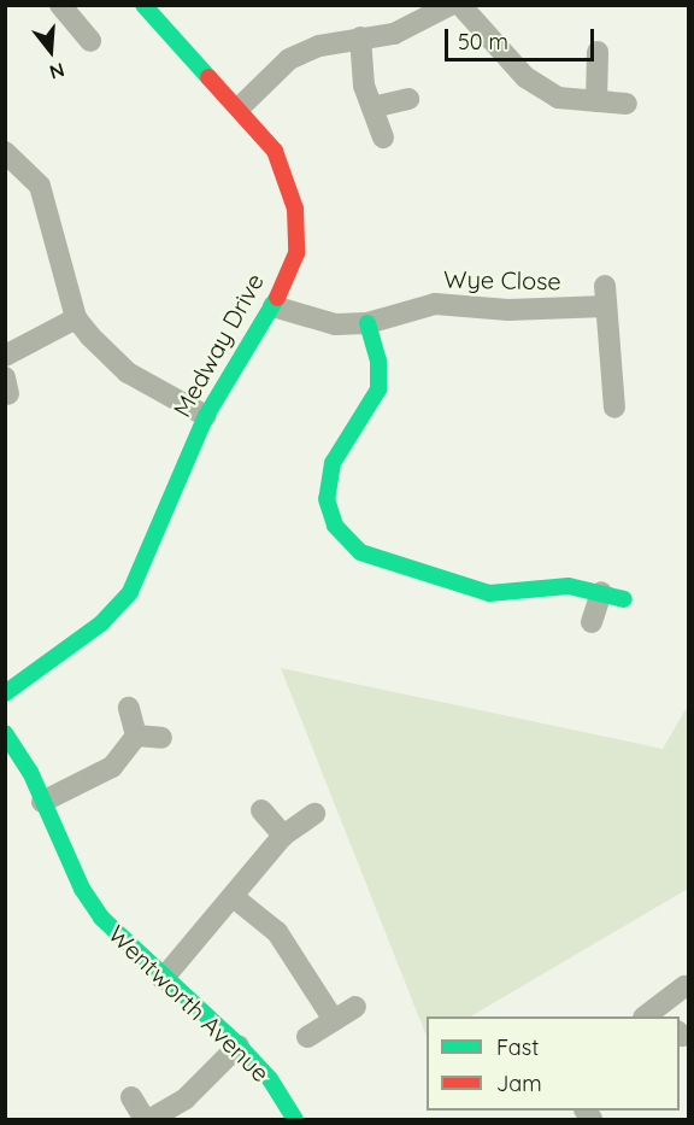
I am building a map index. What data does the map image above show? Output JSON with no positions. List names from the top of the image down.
{
  "streets": {
    "street": ["Wye Close", "Medway Drive", "Wentworth Avenue"]
  },
  "crossings": [
    ["Wye Close", "Medway Drive"]
  ],
  "legend": ["Fast", "Jam"],
  "scale_bar": "50 m",
  "north": "bottom"
}
